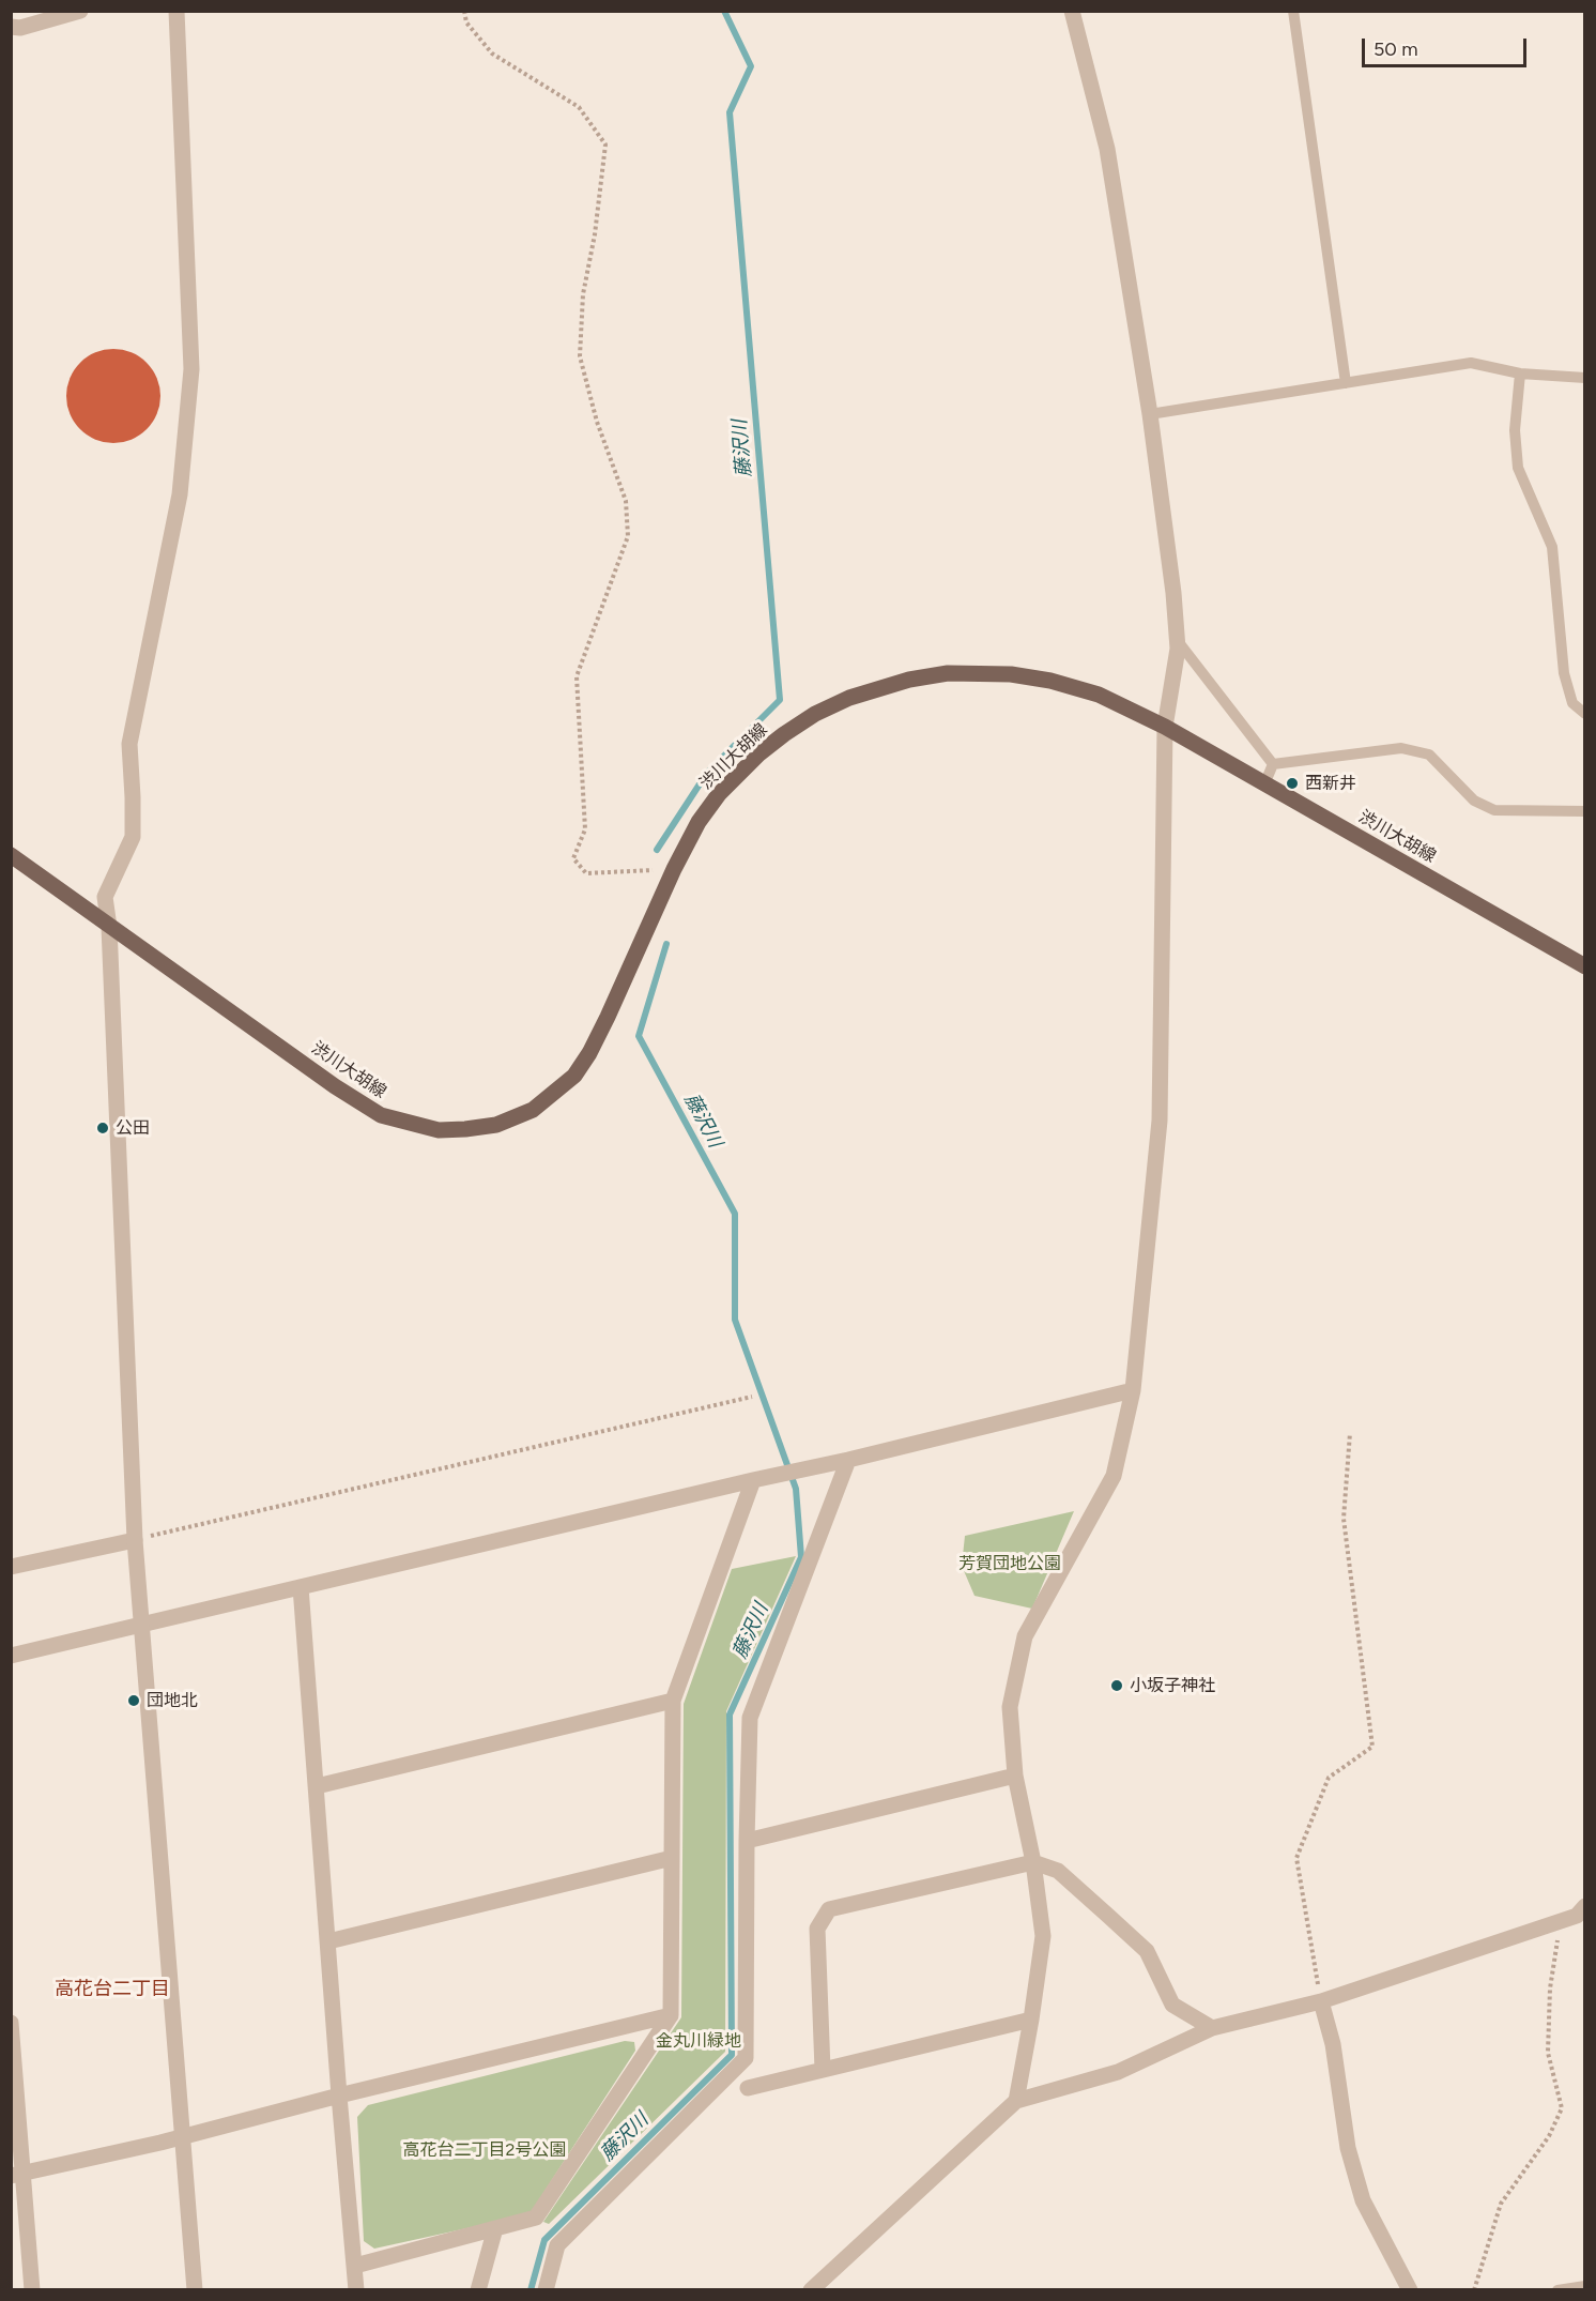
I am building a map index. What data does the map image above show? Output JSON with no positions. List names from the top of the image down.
{
  "streets": {
    "main road": ["渋川大胡線"]
  },
  "districts": ["高花台二丁目"],
  "water": ["藤沢川"],
  "parks": ["芳賀団地公園", "金丸川緑地", "高花台二丁目2号公園"],
  "places": [
    "西新井",
    "公田",
    "小坂子神社",
    "団地北"
  ],
  "scale_bar": "50 m"
}
